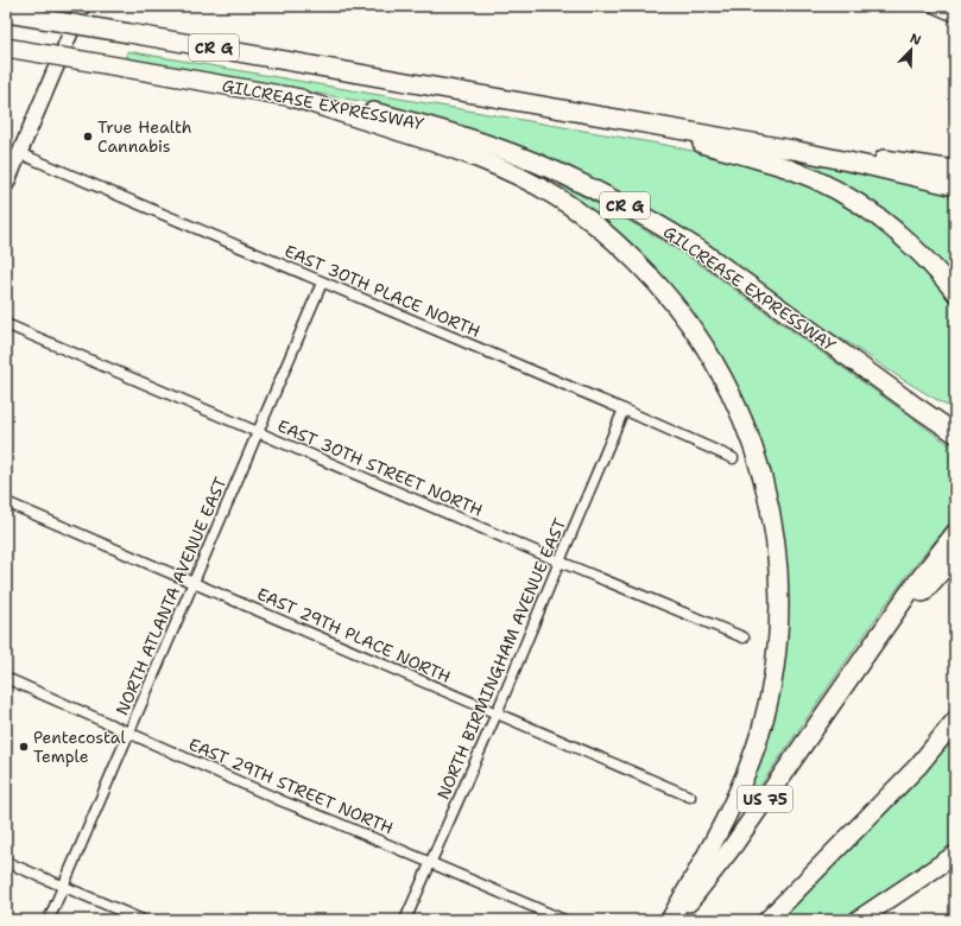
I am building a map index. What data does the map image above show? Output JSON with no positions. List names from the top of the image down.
{
  "streets": {
    "highway": ["CR G", "GILCREASE EXPRESSWAY", "US 75"],
    "street": [
      "EAST 30TH PLACE NORTH",
      "EAST 30TH STREET NORTH",
      "NORTH ATLANTA AVENUE EAST",
      "EAST 29TH PLACE NORTH",
      "NORTH BIRMINGHAM AVENUE EAST",
      "EAST 29TH STREET NORTH"
    ]
  },
  "crossings": [
    ["EAST 30TH PLACE NORTH", "NORTH ATLANTA AVENUE EAST"],
    ["EAST 30TH PLACE NORTH", "NORTH BIRMINGHAM AVENUE EAST"],
    ["EAST 30TH STREET NORTH", "NORTH ATLANTA AVENUE EAST"],
    ["EAST 30TH STREET NORTH", "NORTH BIRMINGHAM AVENUE EAST"],
    ["NORTH ATLANTA AVENUE EAST", "EAST 29TH PLACE NORTH"],
    ["NORTH ATLANTA AVENUE EAST", "EAST 29TH STREET NORTH"],
    ["EAST 29TH PLACE NORTH", "NORTH BIRMINGHAM AVENUE EAST"],
    ["NORTH BIRMINGHAM AVENUE EAST", "EAST 29TH STREET NORTH"]
  ],
  "places": ["True Health Cannabis", "Pentecostal Temple"],
  "north": "top right"
}
